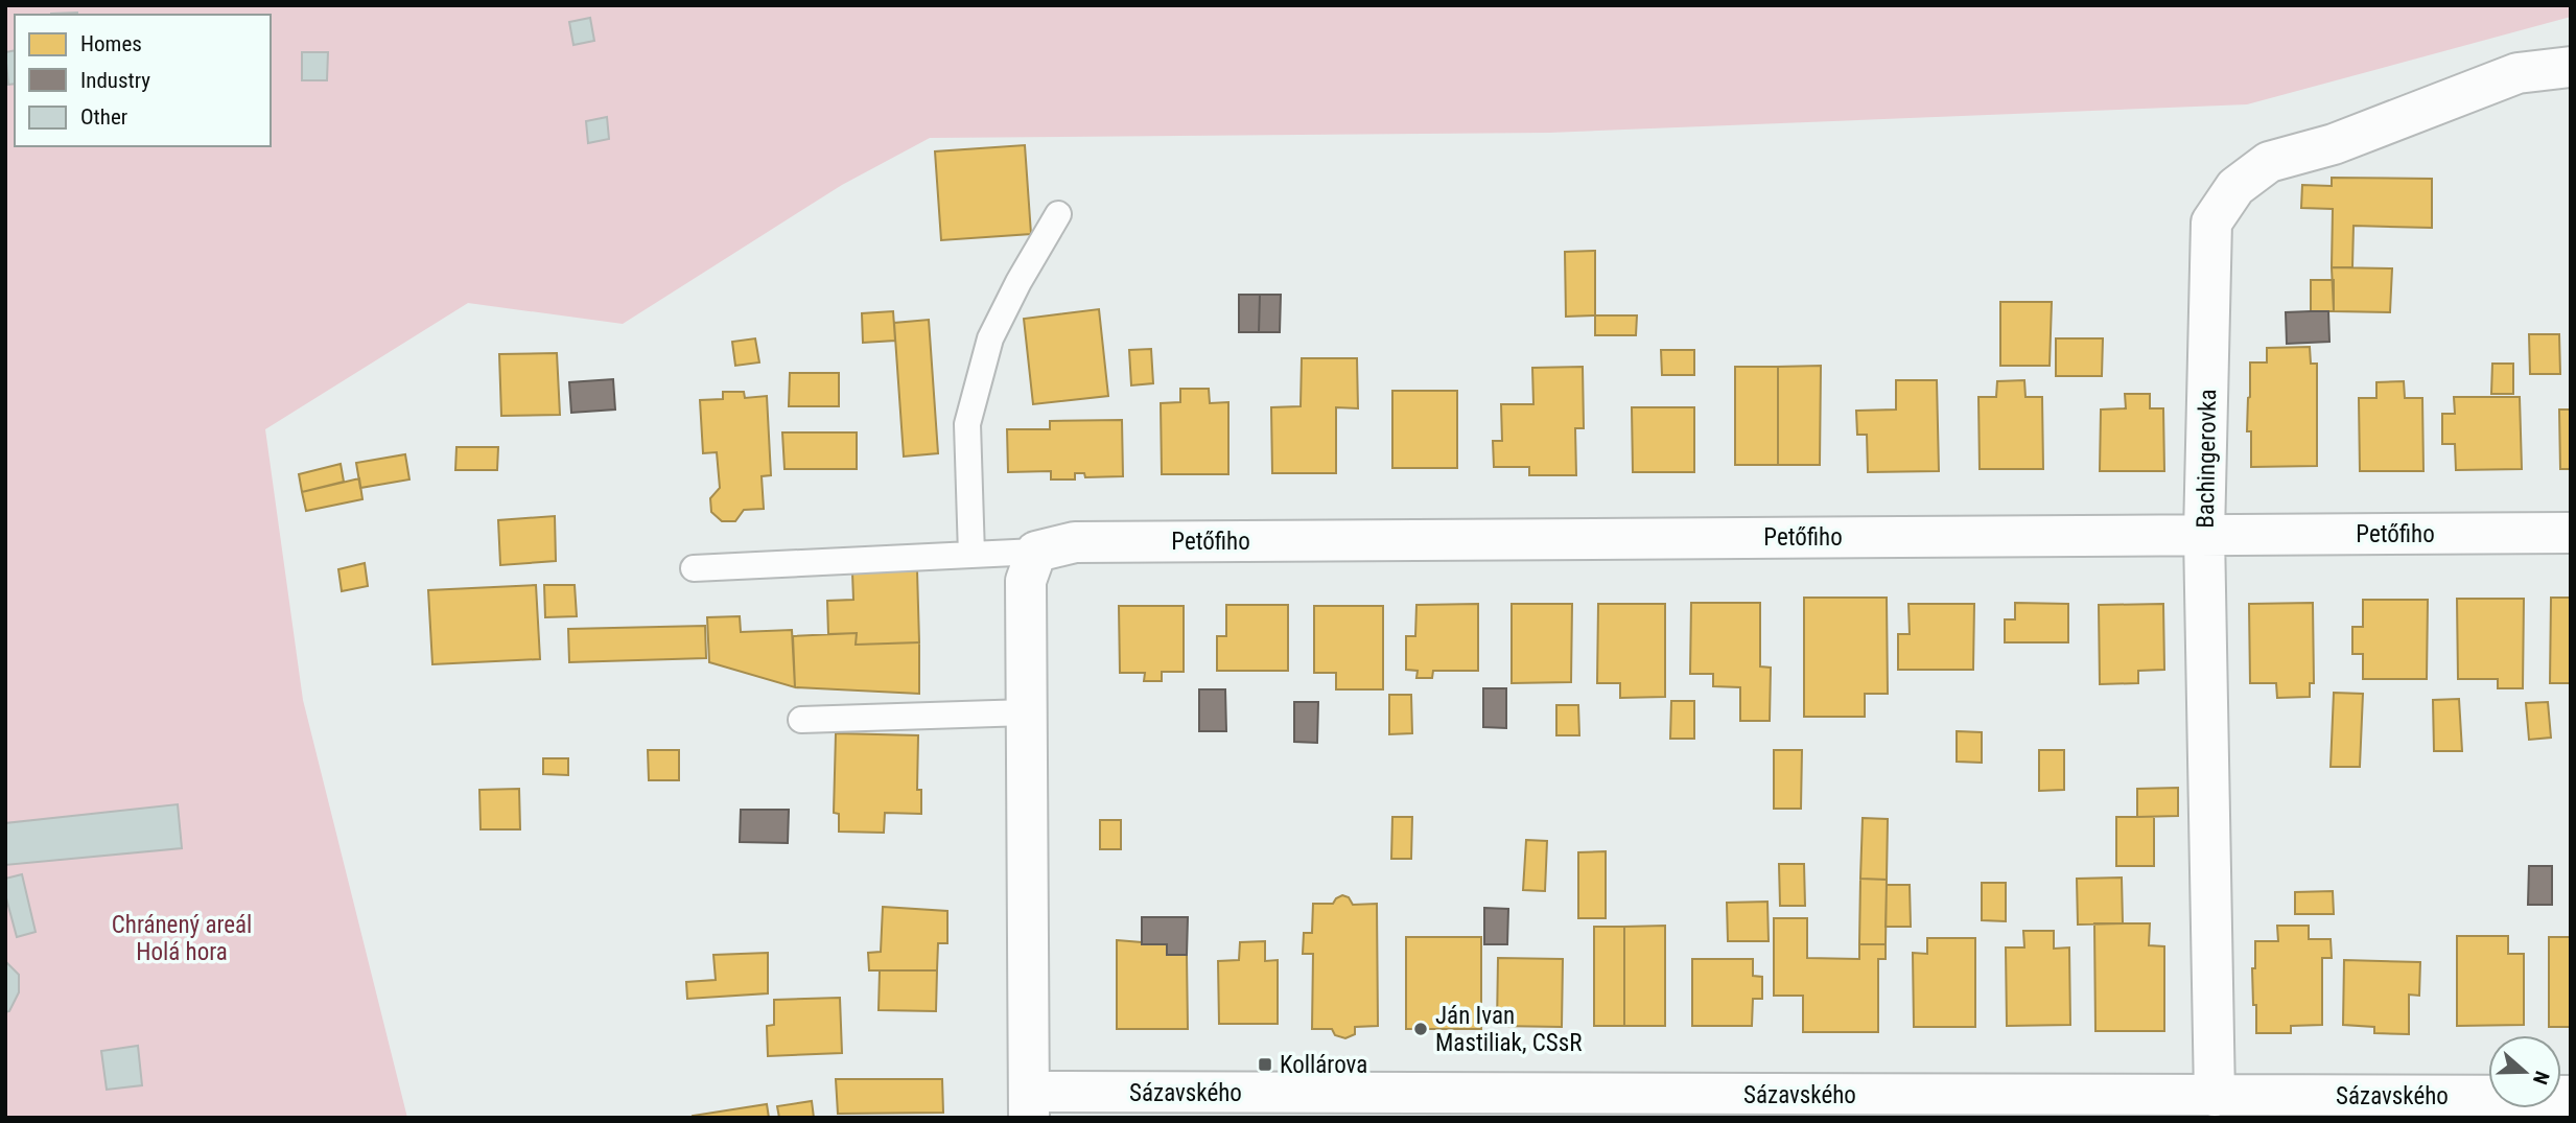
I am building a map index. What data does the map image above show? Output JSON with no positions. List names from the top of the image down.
{
  "streets": {
    "street": ["Bachingerovka", "Petőfiho", "Sázavského"]
  },
  "crossings": [
    ["Bachingerovka", "Petőfiho"],
    ["Bachingerovka", "Sázavského"]
  ],
  "parks": ["Chránený areál Holá hora"],
  "places": {
    "other": ["Ján Ivan Mastiliak, CSsR"],
    "transit": ["Kollárova"]
  },
  "legend": ["Homes", "Industry", "Other"],
  "north": "right"
}
